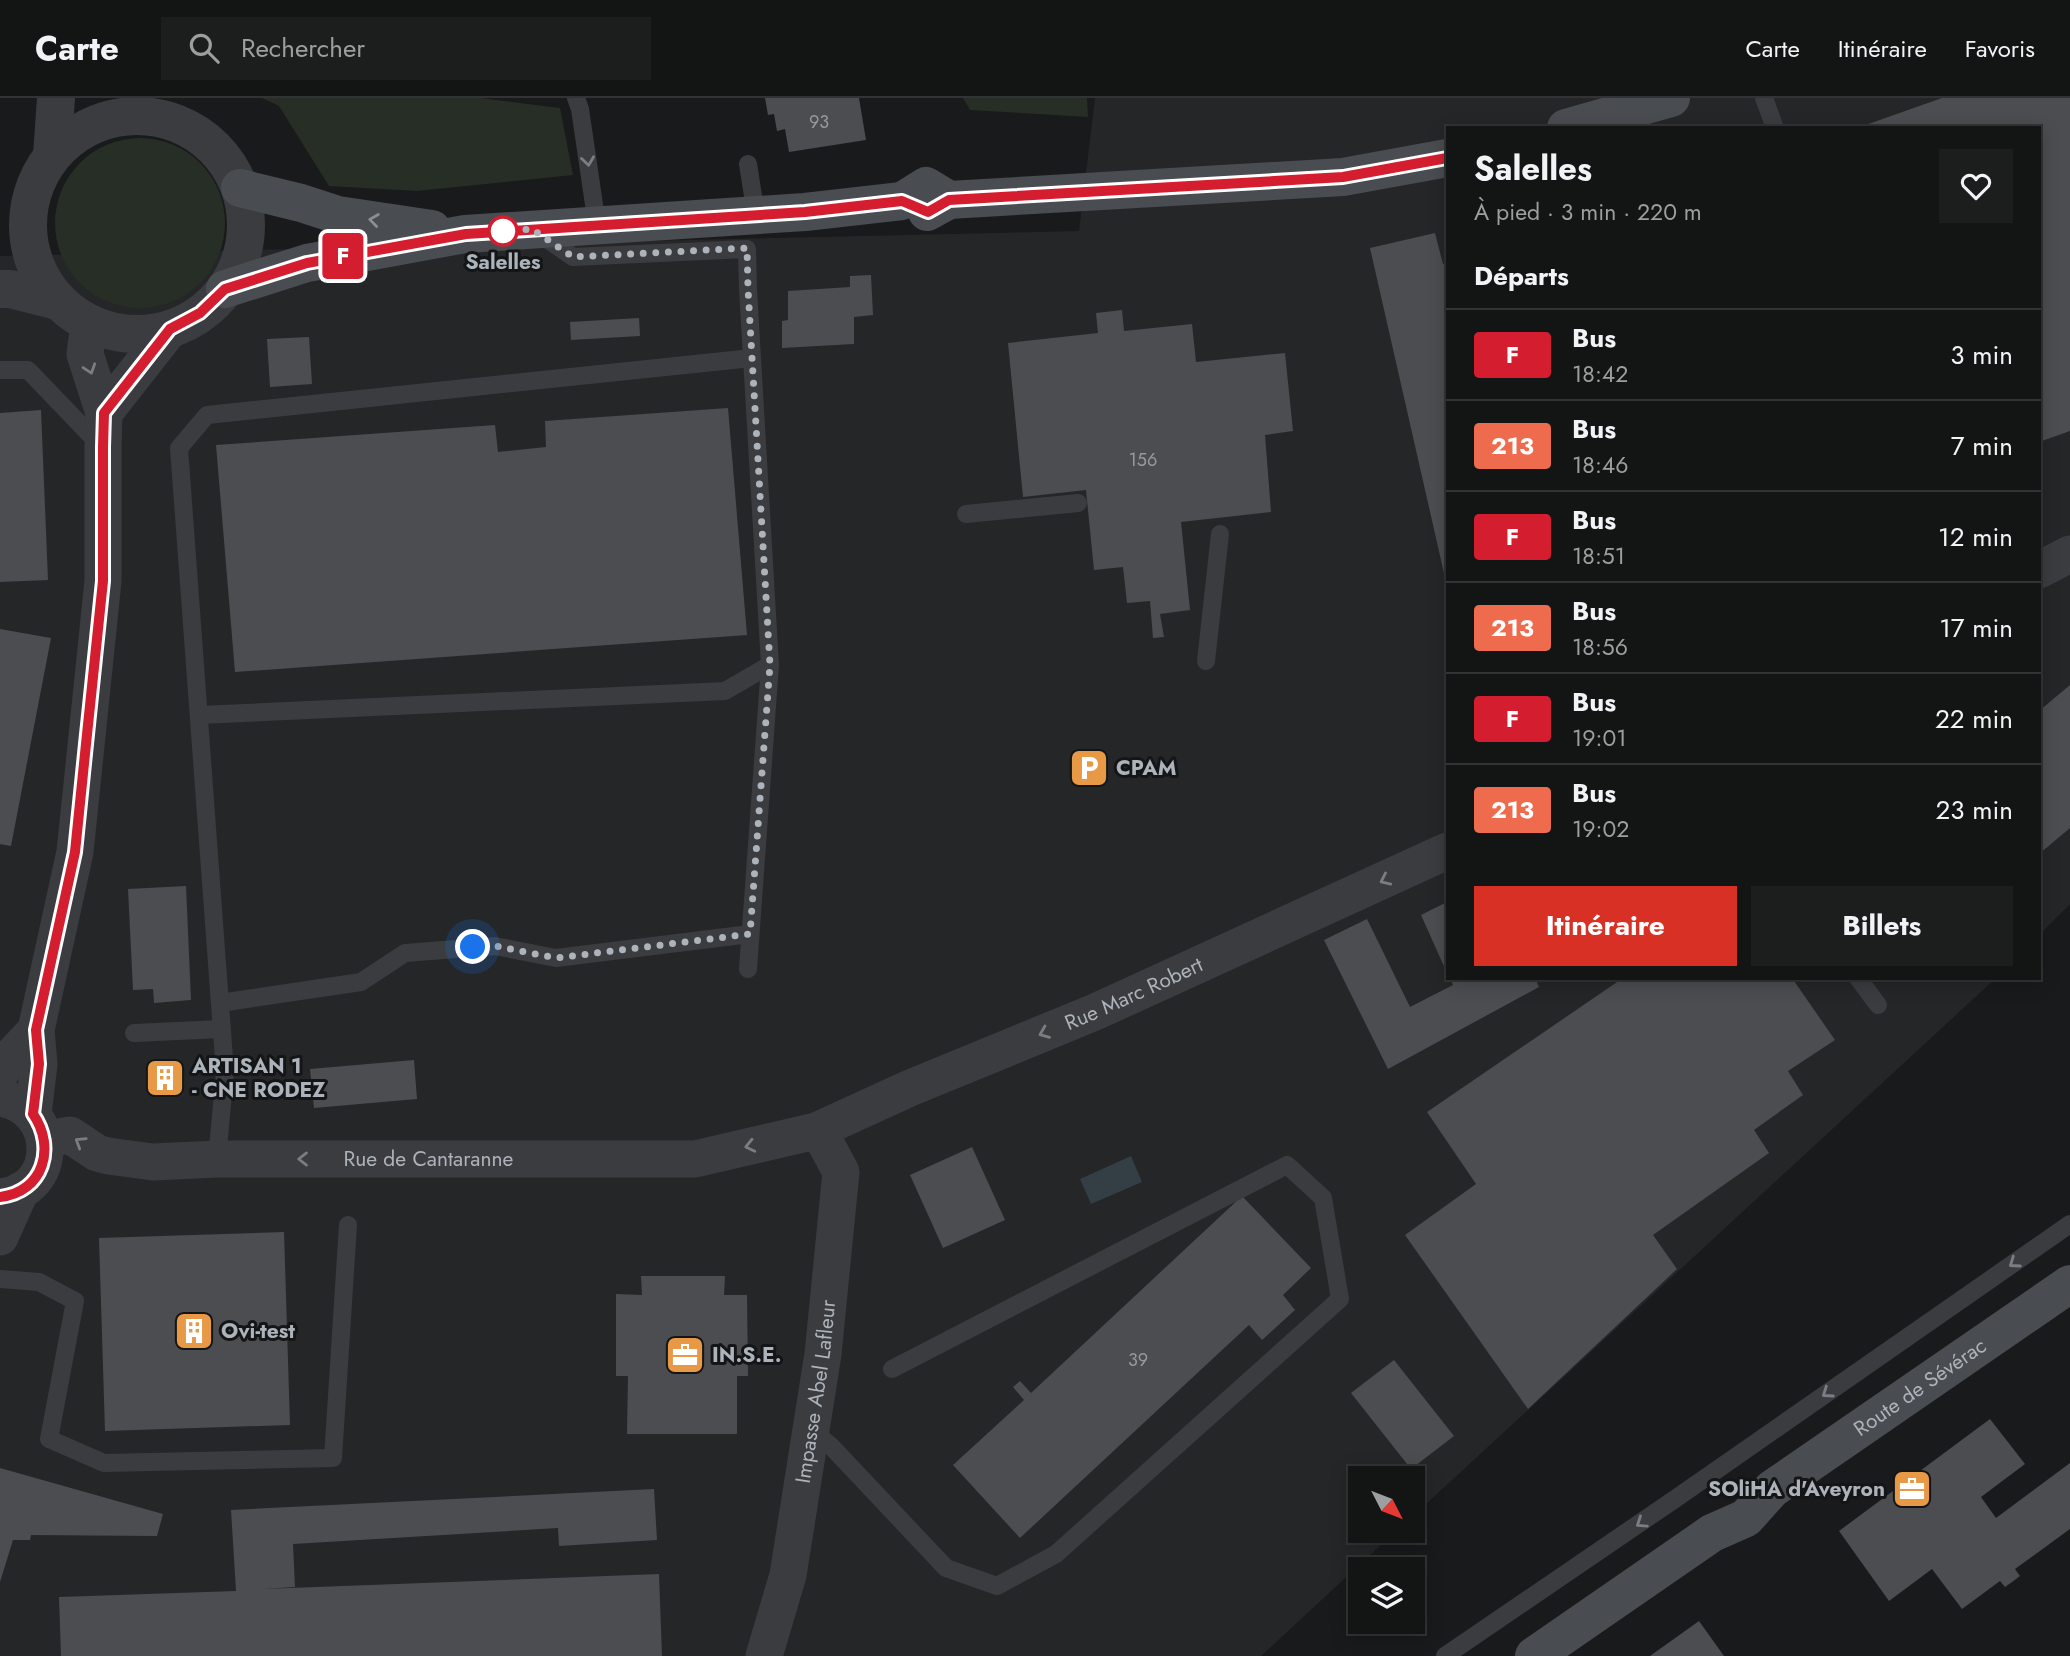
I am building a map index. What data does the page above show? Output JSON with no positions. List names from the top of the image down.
{
  "streets": {
    "main road": ["Route de Sévérac"],
    "street": ["Rue Marc Robert", "Rue de Cantaranne", "Impasse Abel Lafleur"]
  },
  "crossings": [
    ["Rue Marc Robert", "Rue de Cantaranne"],
    ["Rue Marc Robert", "Impasse Abel Lafleur"],
    ["Rue de Cantaranne", "Impasse Abel Lafleur"]
  ],
  "one_way": ["Rue Marc Robert", "Rue de Cantaranne"],
  "places": {
    "other": ["Salelles"],
    "parking": ["CPAM"],
    "building": ["ARTISAN 1 - CNE RODEZ", "Ovi-test"],
    "office": ["IN.S.E.", "SOliHA d'Aveyron"]
  },
  "lines": ["bus line F"],
  "house_numbers": ["93", "156", "39"],
  "north": "bottom right",
  "page": {
    "header": "Carte",
    "search": "Rechercher",
    "nav": ["Carte", "Itinéraire", "Favoris"],
    "on_map": "F",
    "heading": [
      ["Salelles", "À pied · 3 min · 220 m"],
      "Départs"
    ],
    "list": [
      {
        "mark": "F",
        "name": "Bus",
        "note": "18:42",
        "value": "3 min"
      },
      {
        "mark": "213",
        "name": "Bus",
        "note": "18:46",
        "value": "7 min"
      },
      {
        "mark": "F",
        "name": "Bus",
        "note": "18:51",
        "value": "12 min"
      },
      {
        "mark": "213",
        "name": "Bus",
        "note": "18:56",
        "value": "17 min"
      },
      {
        "mark": "F",
        "name": "Bus",
        "note": "19:01",
        "value": "22 min"
      },
      {
        "mark": "213",
        "name": "Bus",
        "note": "19:02",
        "value": "23 min"
      }
    ],
    "buttons": ["Itinéraire", "Billets"]
  }
}
